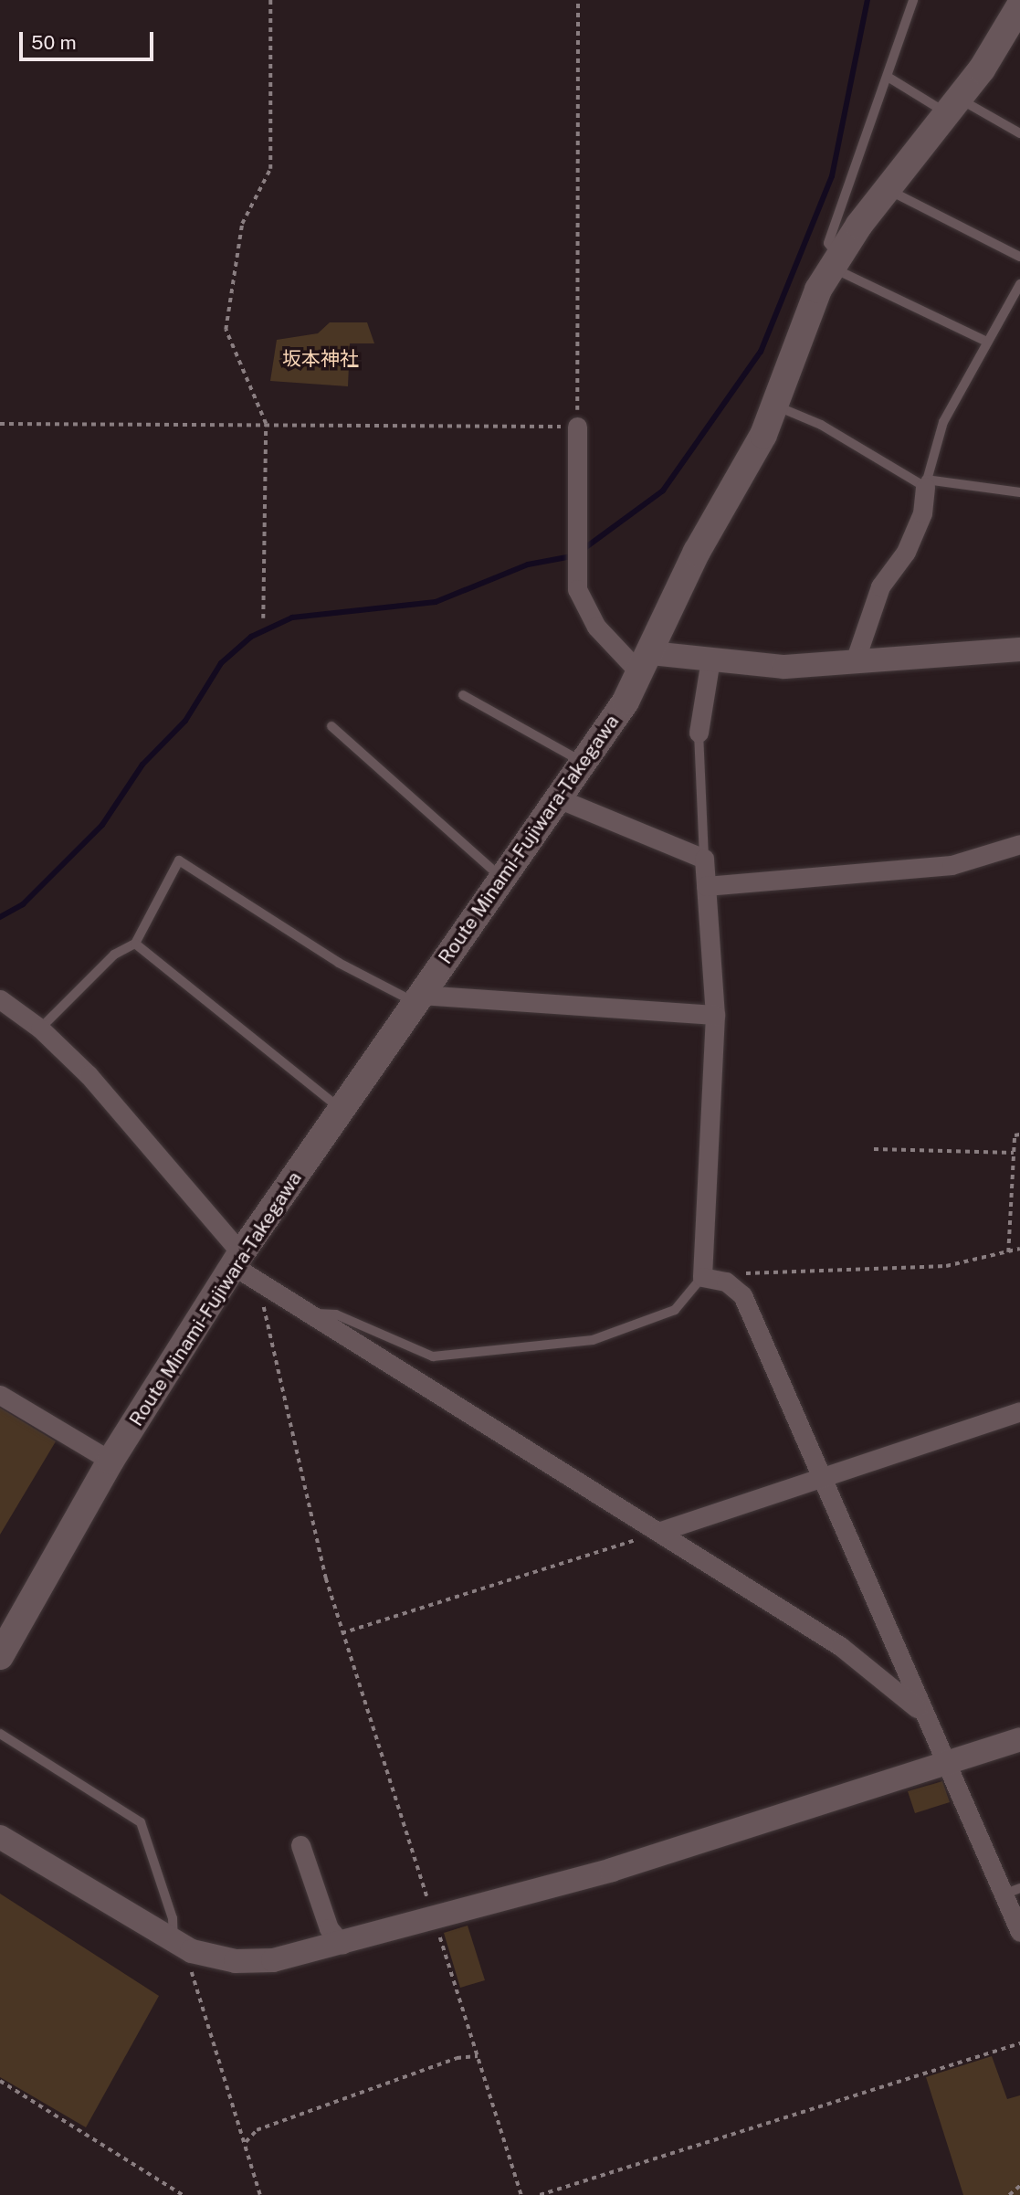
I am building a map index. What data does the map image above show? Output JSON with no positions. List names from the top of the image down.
{
  "streets": {
    "main road": ["Route Minami-Fujiwara-Takegawa"]
  },
  "parks": ["坂本神社"],
  "scale_bar": "50 m"
}
